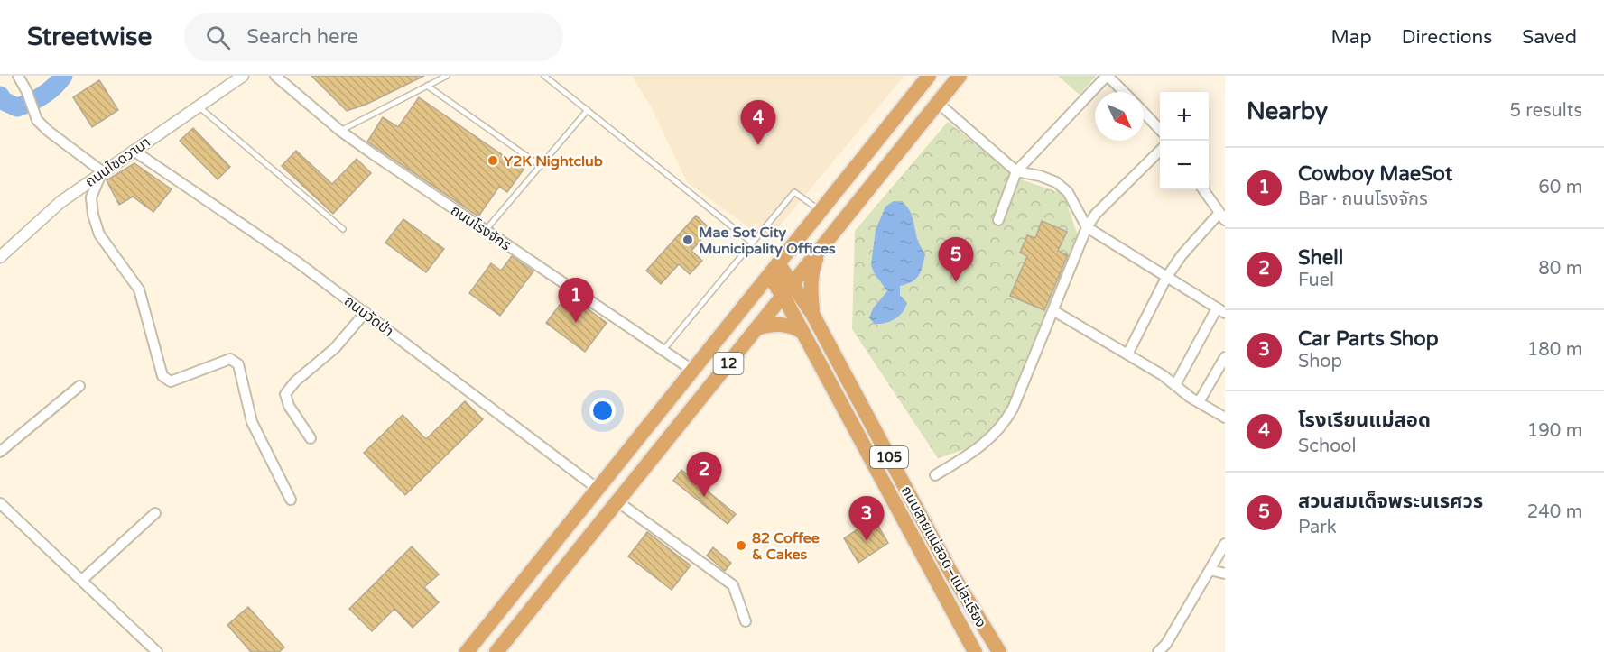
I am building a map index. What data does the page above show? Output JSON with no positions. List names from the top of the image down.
{
  "streets": {
    "main road": ["12", "105", "ถนนสายแม่สอด–แม่สะเรียง"],
    "street": ["ถนนไชดวานา", "ถนนโรงจักร", "ถนนวัดป่า"]
  },
  "crossings": [
    ["ถนนไชดวานา", "ถนนวัดป่า"],
    ["ถนนโรงจักร", "12"],
    ["ถนนวัดป่า", "12"],
    ["12", "ถนนสายแม่สอด–แม่สะเรียง"]
  ],
  "places": ["Y2K Nightclub", "Mae Sot City Municipality Offices", "82 Coffee & Cakes"],
  "north": "bottom right",
  "page": {
    "header": "Streetwise",
    "search": "Search here",
    "nav": ["Map", "Directions", "Saved"],
    "heading": ["Nearby", "5 results"],
    "map_buttons": ["+", "−"],
    "pins": [
      "4",
      "5",
      "1",
      "2",
      "3"
    ],
    "list": [
      {
        "mark": "1",
        "name": "Cowboy MaeSot",
        "note": "Bar · ถนนโรงจักร",
        "value": "60 m"
      },
      {
        "mark": "2",
        "name": "Shell",
        "note": "Fuel",
        "value": "80 m"
      },
      {
        "mark": "3",
        "name": "Car Parts Shop",
        "note": "Shop",
        "value": "180 m"
      },
      {
        "mark": "4",
        "name": "โรงเรียนแม่สอด",
        "note": "School",
        "value": "190 m"
      },
      {
        "mark": "5",
        "name": "สวนสมเด็จพระนเรศวร",
        "note": "Park",
        "value": "240 m"
      }
    ]
  }
}
